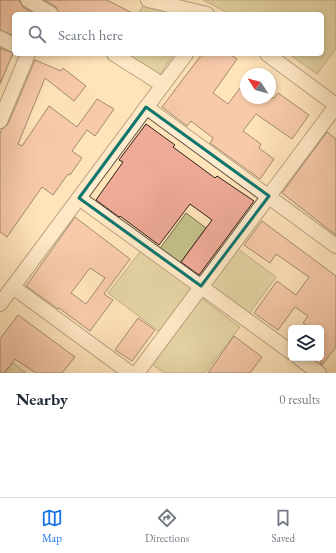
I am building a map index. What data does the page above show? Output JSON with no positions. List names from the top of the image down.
{
  "north": "top left",
  "page": {
    "search": "Search here",
    "heading": ["Nearby", "0 results"],
    "nav": ["Map", "Directions", "Saved"]
  }
}
